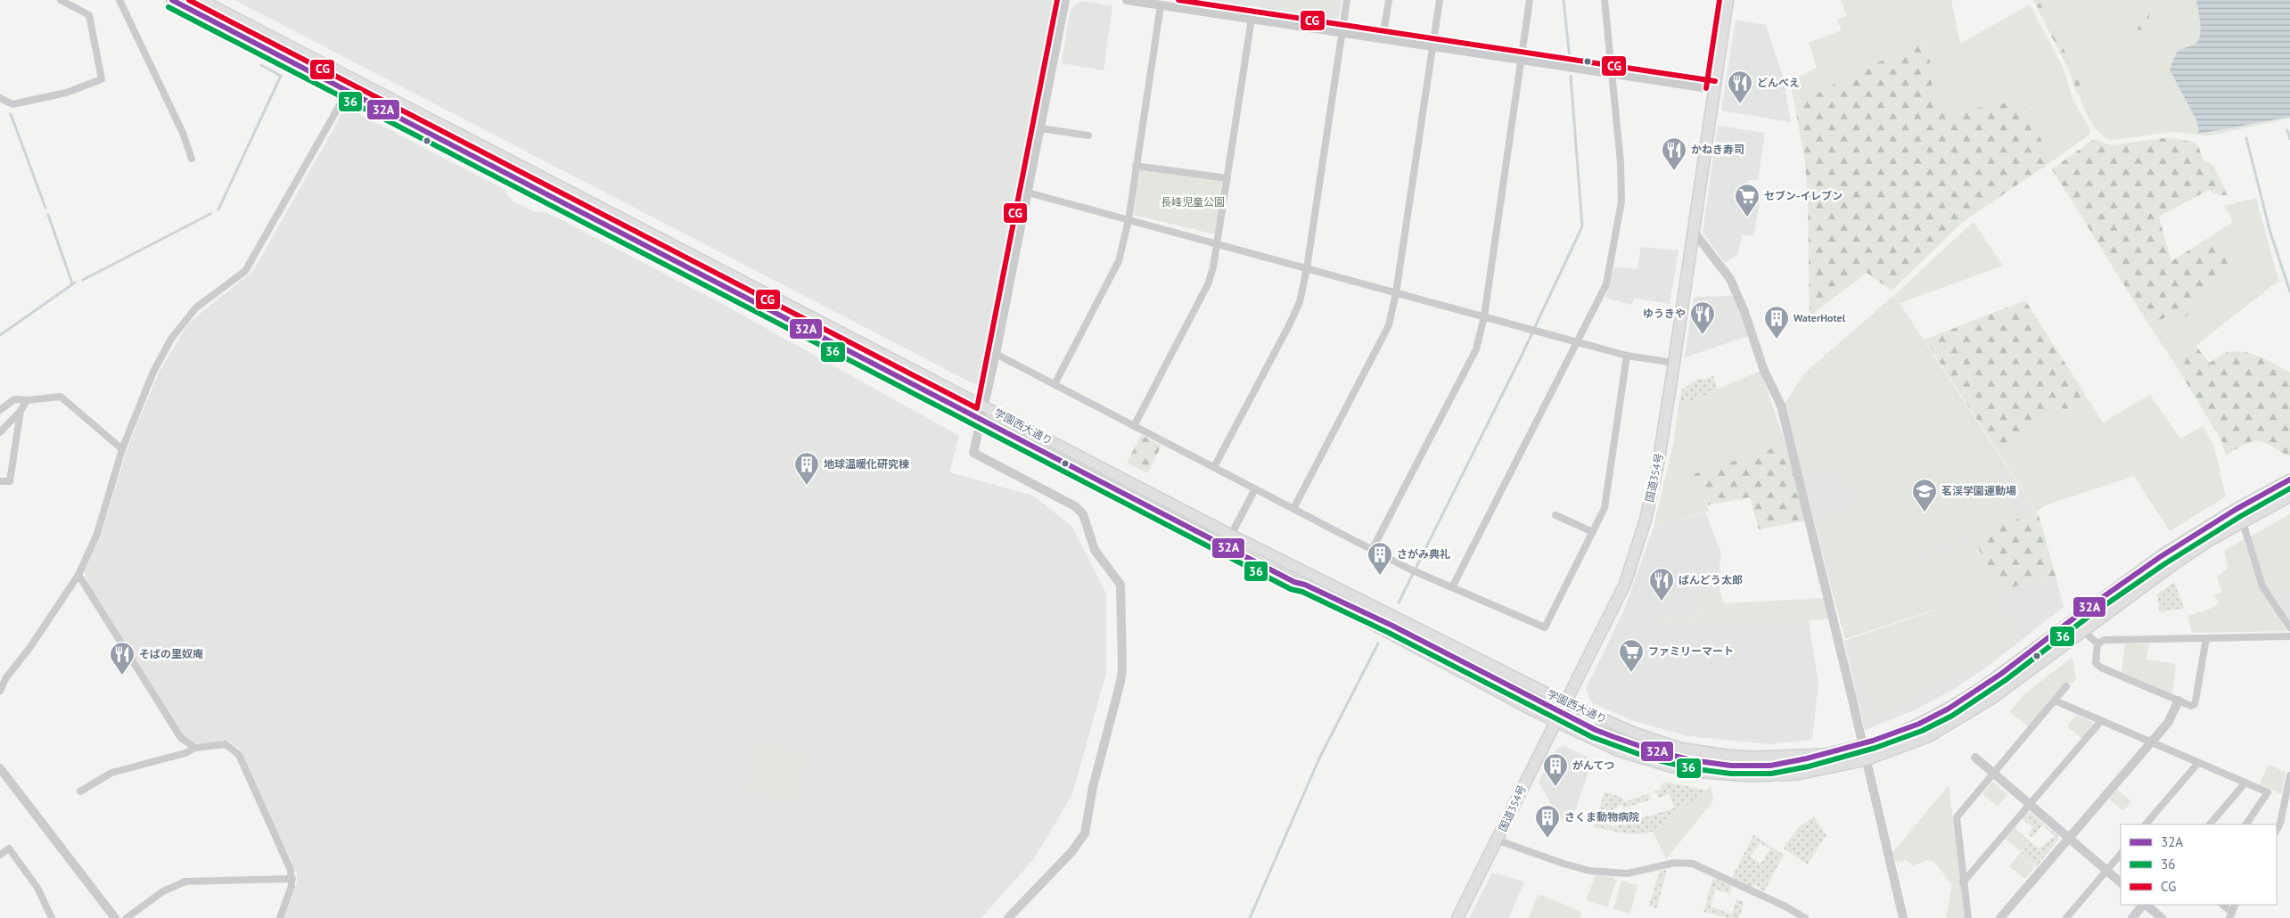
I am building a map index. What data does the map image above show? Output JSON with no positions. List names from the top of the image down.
{
  "streets": {
    "highway": ["国道354号"],
    "main road": ["学園西大通り"]
  },
  "crossings": [
    ["学園西大通り", "国道354号"]
  ],
  "parks": ["長峰児童公園"],
  "places": {
    "restaurant": [
      "どんべえ",
      "かねき寿司",
      "ゆうきや",
      "ばんどう太郎",
      "そばの里奴庵"
    ],
    "supermarket": ["セブン-イレブン", "ファミリーマート"],
    "building": [
      "WaterHotel",
      "地球温暖化研究棟",
      "さがみ典礼",
      "がんてつ",
      "さくま動物病院"
    ],
    "school or university": ["茗渓学園運動場"]
  },
  "lines": ["transit line 32A", "transit line CG", "transit line 36"],
  "legend": ["32A", "36", "CG"]
}
